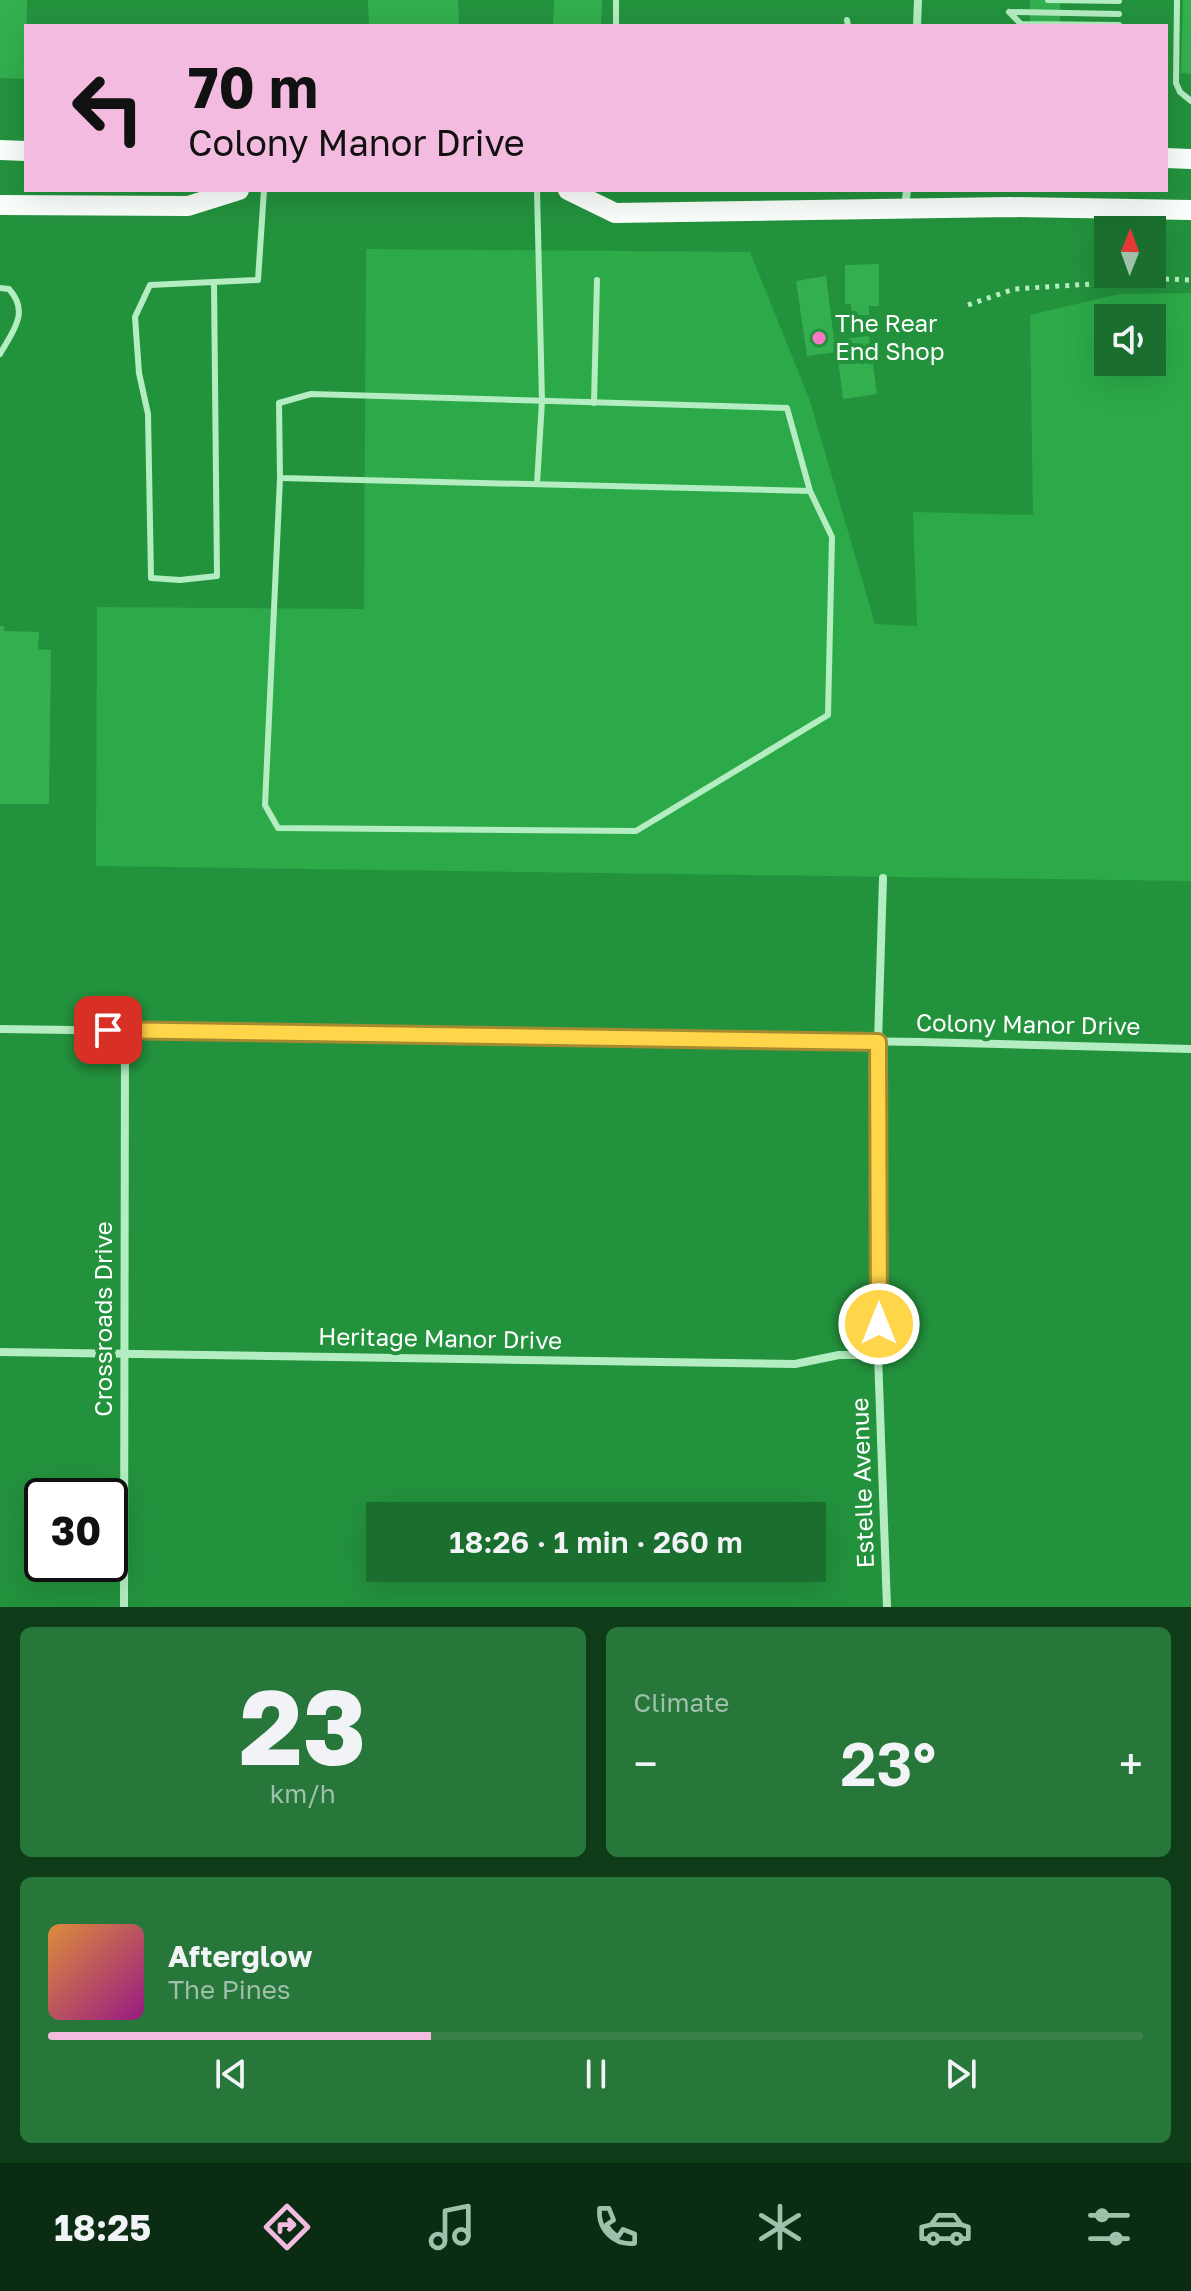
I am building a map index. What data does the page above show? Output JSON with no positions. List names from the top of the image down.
{
  "streets": {
    "street": [
      "Colony Manor Drive",
      "Crossroads Drive",
      "Heritage Manor Drive",
      "Estelle Avenue"
    ]
  },
  "crossings": [
    ["Colony Manor Drive", "Crossroads Drive"],
    ["Colony Manor Drive", "Estelle Avenue"],
    ["Crossroads Drive", "Heritage Manor Drive"],
    ["Heritage Manor Drive", "Estelle Avenue"]
  ],
  "places": ["The Rear End Shop"],
  "north": "top",
  "page": {
    "turn": ["70 m", "Colony Manor Drive"],
    "limit": "30",
    "trip": "18:26 · 1 min · 260 m",
    "tile": [
      ["23", "km/h"],
      "Climate"
    ],
    "heat": ["−", "23°", "+"],
    "song": ["Afterglow", "The Pines"],
    "tabs": "18:25"
  }
}
